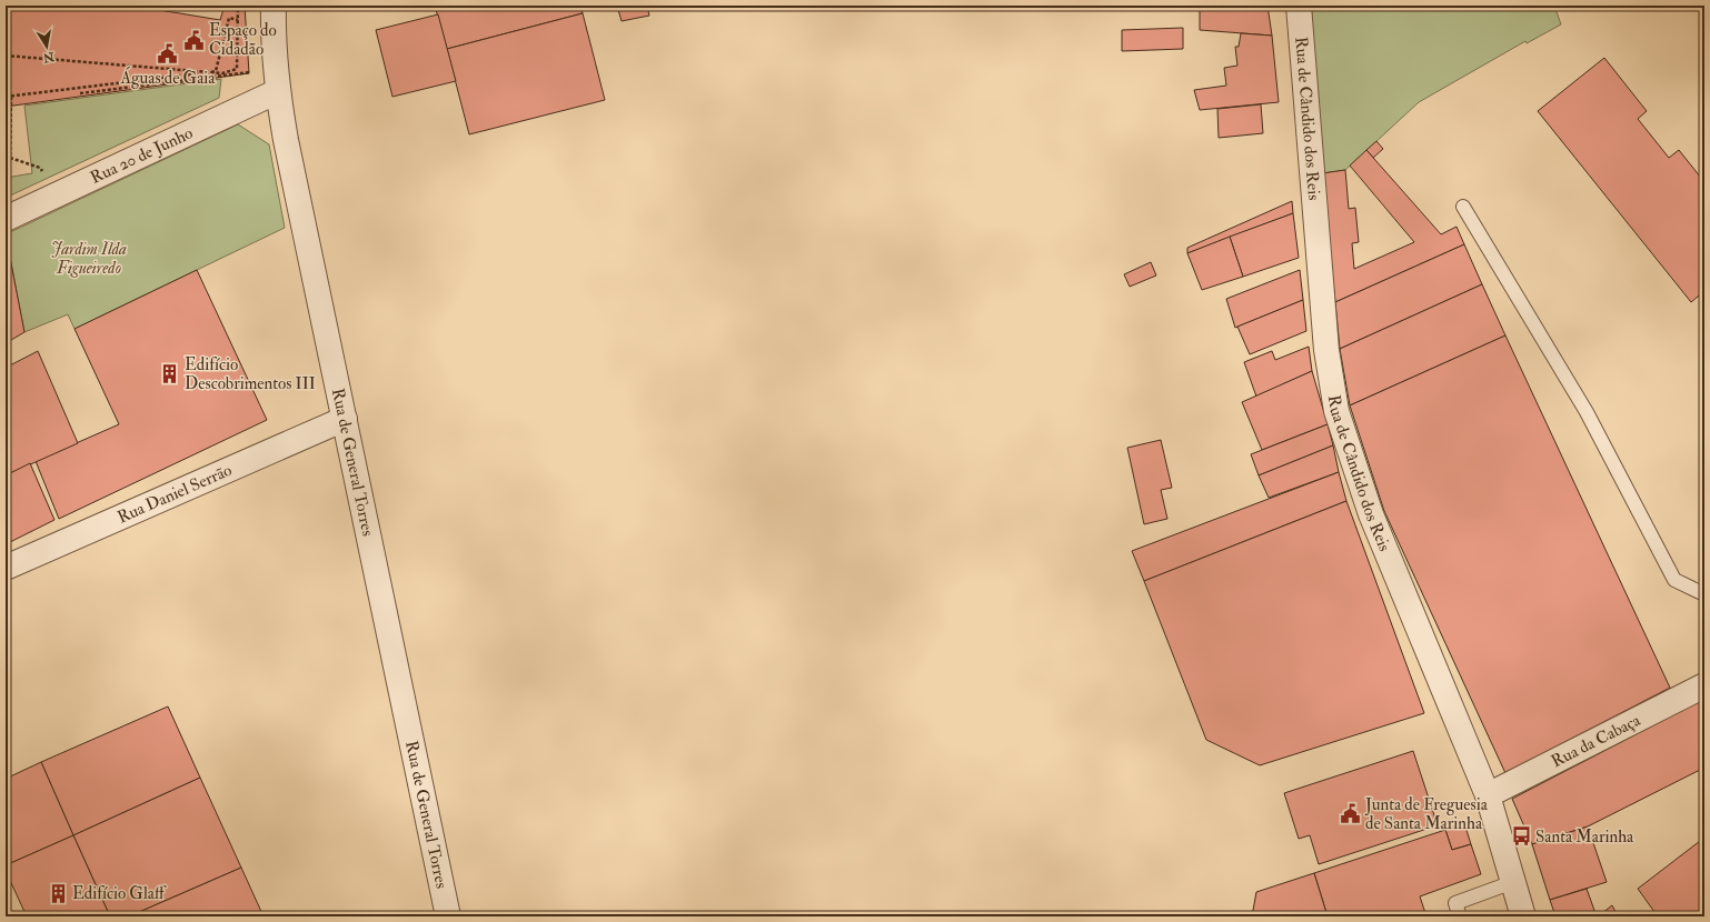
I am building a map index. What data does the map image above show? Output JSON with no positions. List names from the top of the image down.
{
  "streets": {
    "street": [
      "Rua de Cândido dos Reis",
      "Rua 20 de Junho",
      "Rua de General Torres",
      "Rua Daniel Serrão",
      "Rua da Cabaça"
    ]
  },
  "crossings": [
    ["Rua de Cândido dos Reis", "Rua da Cabaça"],
    ["Rua 20 de Junho", "Rua de General Torres"],
    ["Rua de General Torres", "Rua Daniel Serrão"]
  ],
  "parks": ["Jardim Ilda Figueiredo"],
  "places": {
    "public building": ["Espaço do Cidadão", "Águas de Gaia", "Junta de Freguesia de Santa Marinha"],
    "building": ["Edifício Descobrimentos III", "Edifício Glaff"],
    "bus stop": ["Santa Marinha"]
  },
  "north": "bottom"
}
